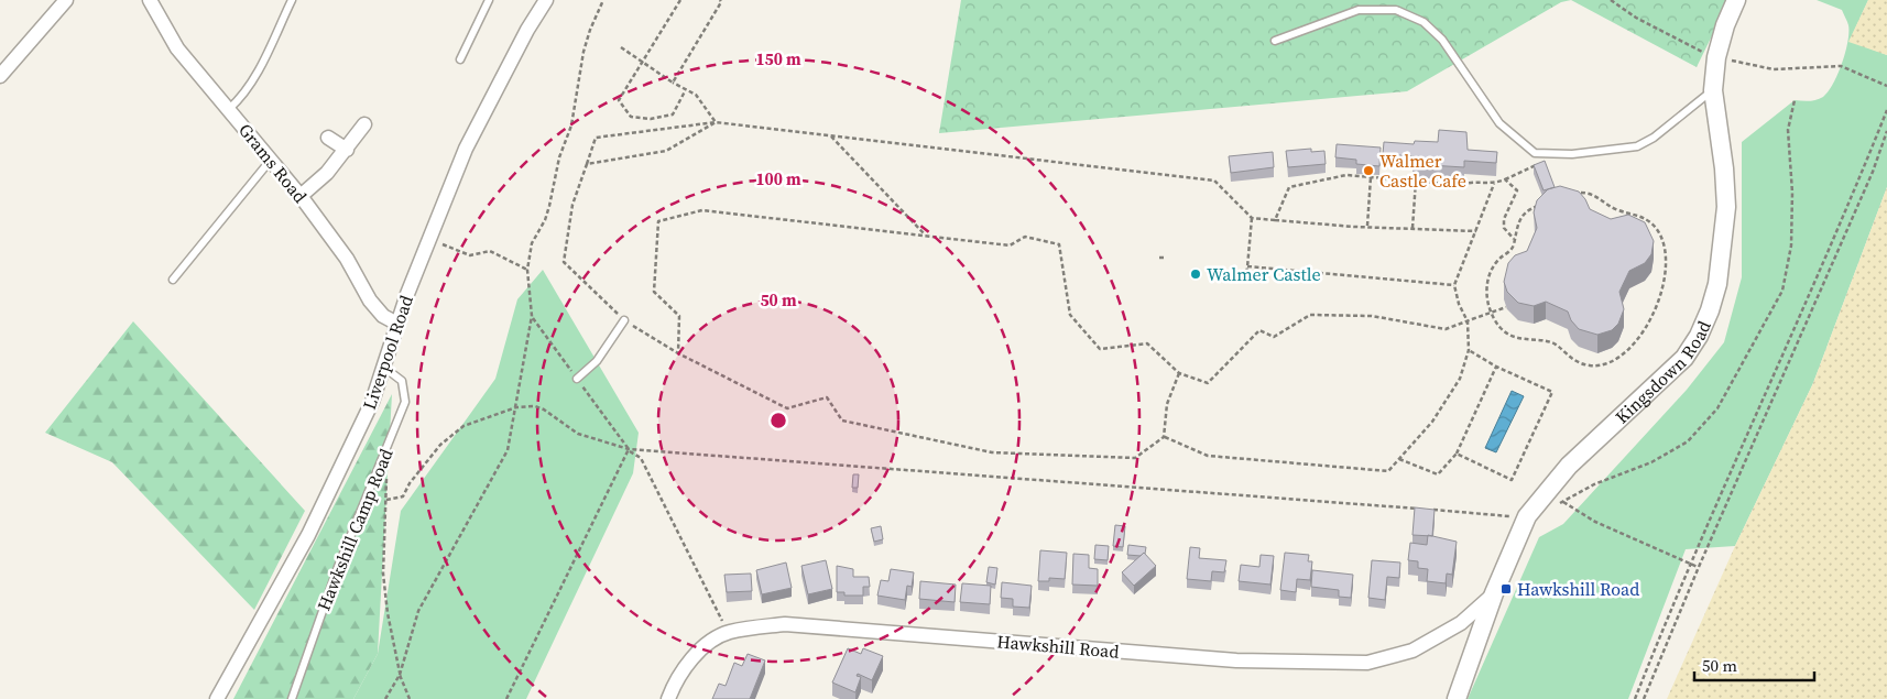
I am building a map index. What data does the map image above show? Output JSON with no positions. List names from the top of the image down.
{
  "streets": {
    "street": [
      "Grams Road",
      "Liverpool Road",
      "Kingsdown Road",
      "Hawkshill Road"
    ],
    "lane": ["Hawkshill Camp Road"]
  },
  "crossings": [
    ["Grams Road", "Liverpool Road"],
    ["Liverpool Road", "Hawkshill Camp Road"],
    ["Kingsdown Road", "Hawkshill Road"]
  ],
  "places": {
    "other": ["Walmer Castle Cafe", "Walmer Castle"],
    "transit": ["Hawkshill Road"]
  },
  "scale_bar": "50 m",
  "rings": ["150 m", "100 m", "50 m"]
}
